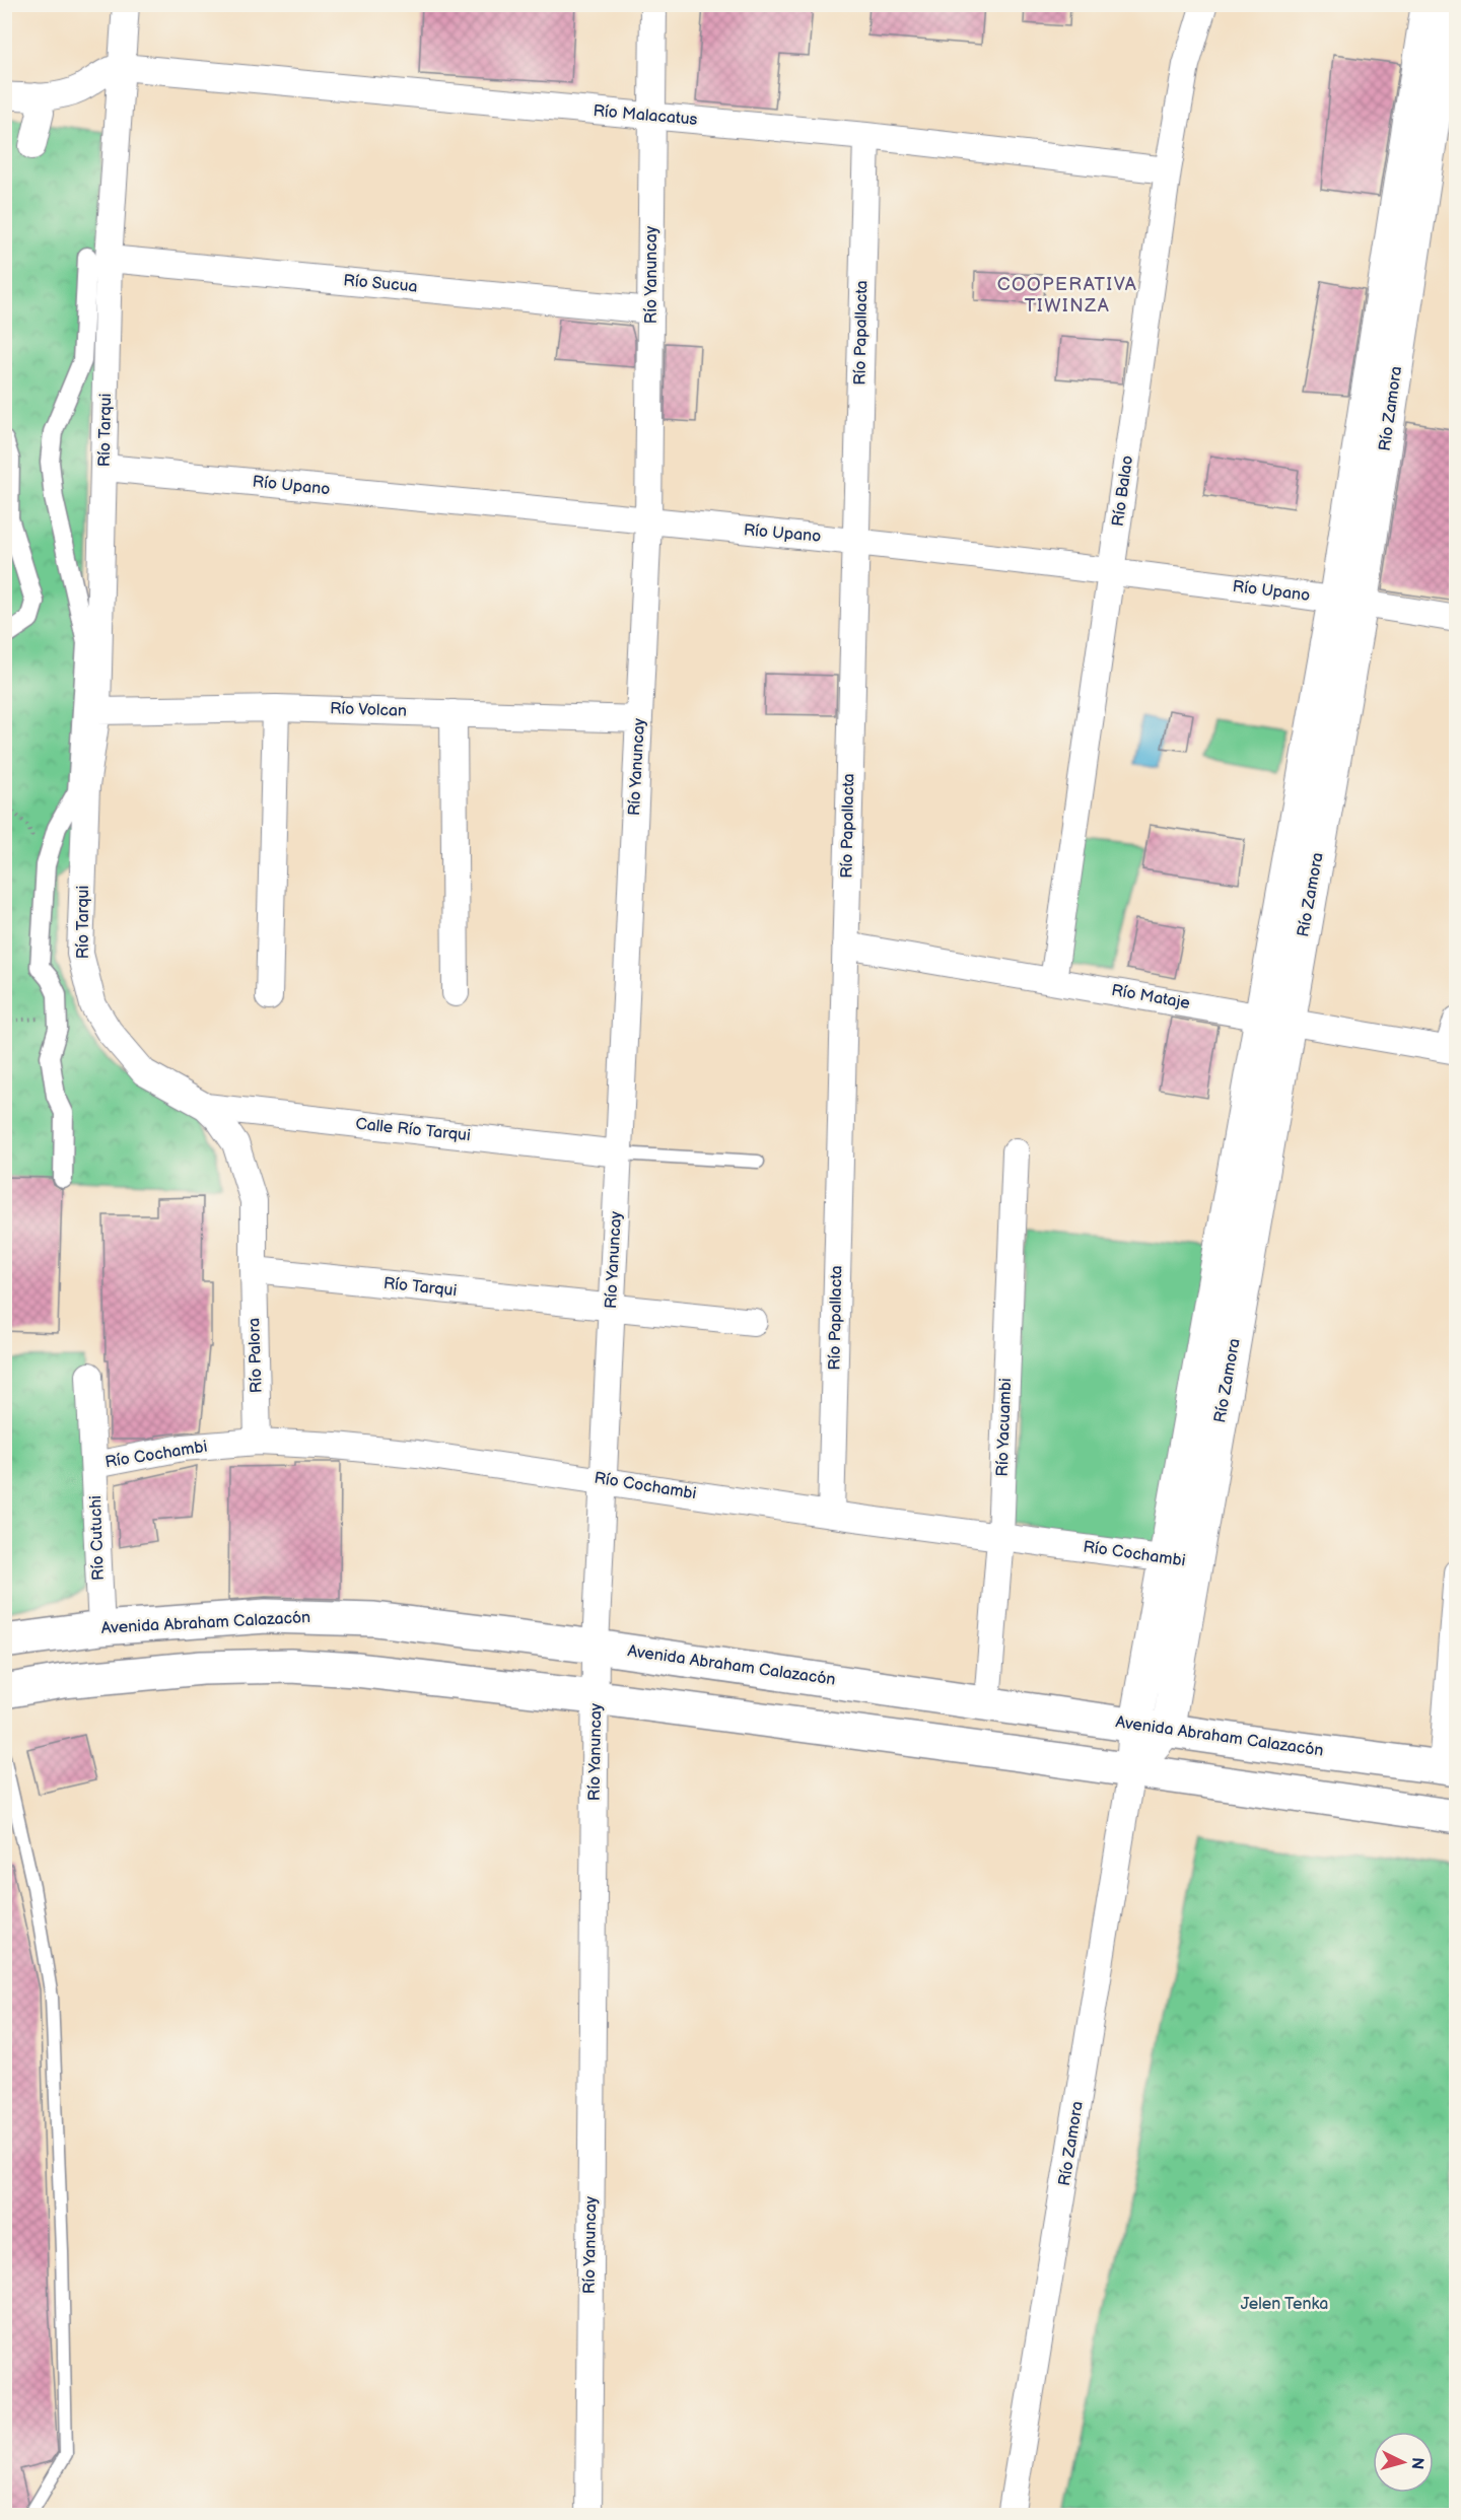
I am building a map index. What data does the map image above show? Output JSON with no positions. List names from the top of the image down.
{
  "streets": {
    "main road": ["Avenida Abraham Calazacón"],
    "street": [
      "Río Malacatus",
      "Río Yanuncay",
      "Río Sucua",
      "Río Papallacta",
      "Río Zamora",
      "Río Tarqui",
      "Río Upano",
      "Río Balao",
      "Río Volcan",
      "Río Mataje",
      "Calle Río Tarqui",
      "Río Palora",
      "Río Yacuambi",
      "Río Cochambi",
      "Río Cutuchi"
    ]
  },
  "crossings": [
    ["Río Malacatus", "Río Yanuncay"],
    ["Río Malacatus", "Río Papallacta"],
    ["Río Malacatus", "Río Tarqui"],
    ["Río Malacatus", "Río Balao"],
    ["Río Yanuncay", "Río Sucua"],
    ["Río Yanuncay", "Río Tarqui"],
    ["Río Yanuncay", "Río Upano"],
    ["Río Yanuncay", "Río Volcan"],
    ["Río Yanuncay", "Calle Río Tarqui"],
    ["Río Yanuncay", "Río Cochambi"],
    ["Río Yanuncay", "Avenida Abraham Calazacón"],
    ["Río Sucua", "Río Tarqui"],
    ["Río Papallacta", "Río Upano"],
    ["Río Papallacta", "Río Mataje"],
    ["Río Papallacta", "Río Cochambi"],
    ["Río Zamora", "Río Upano"],
    ["Río Zamora", "Río Mataje"],
    ["Río Zamora", "Río Cochambi"],
    ["Río Zamora", "Avenida Abraham Calazacón"],
    ["Río Tarqui", "Río Upano"],
    ["Río Tarqui", "Río Volcan"],
    ["Río Tarqui", "Calle Río Tarqui"],
    ["Río Tarqui", "Río Palora"],
    ["Río Upano", "Río Balao"],
    ["Río Balao", "Río Mataje"],
    ["Río Palora", "Río Cochambi"],
    ["Río Yacuambi", "Río Cochambi"],
    ["Río Yacuambi", "Avenida Abraham Calazacón"],
    ["Río Cochambi", "Río Cutuchi"],
    ["Río Cutuchi", "Avenida Abraham Calazacón"]
  ],
  "districts": ["COOPERATIVA TIWINZA"],
  "parks": ["Jelen Tenka"],
  "north": "right"
}
